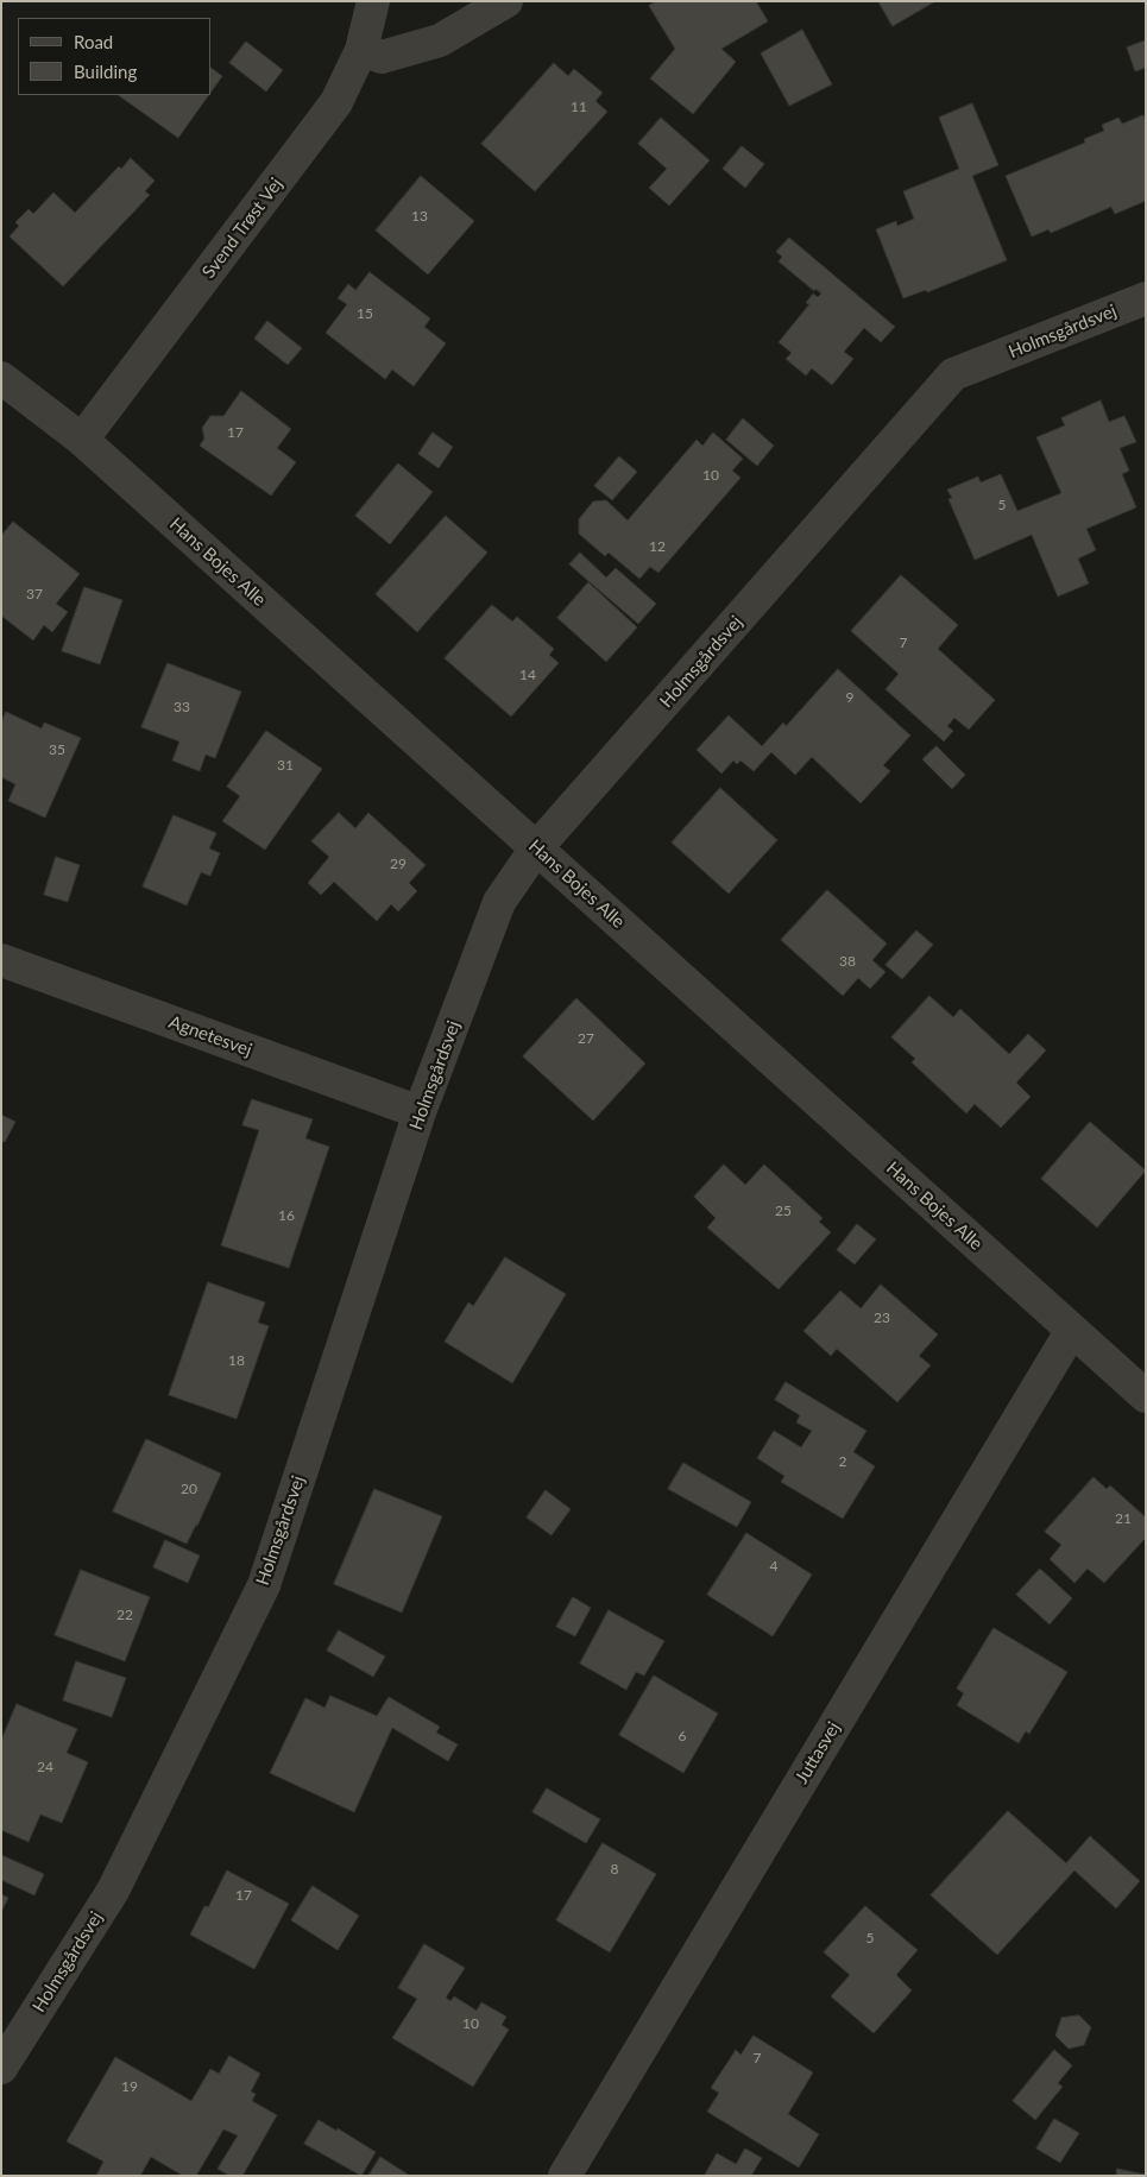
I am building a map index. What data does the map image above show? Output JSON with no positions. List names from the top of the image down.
{
  "streets": {
    "street": [
      "Svend Trøst Vej",
      "Holmsgårdsvej",
      "Hans Bojes Alle",
      "Agnetesvej",
      "Juttasvej"
    ]
  },
  "crossings": [
    ["Svend Trøst Vej", "Hans Bojes Alle"],
    ["Holmsgårdsvej", "Hans Bojes Alle"],
    ["Holmsgårdsvej", "Agnetesvej"],
    ["Hans Bojes Alle", "Juttasvej"]
  ],
  "house_numbers": [
    "11",
    "13",
    "15",
    "17",
    "10",
    "5",
    "12",
    "37",
    "7",
    "14",
    "9",
    "33",
    "35",
    "31",
    "29",
    "38",
    "27",
    "25",
    "16",
    "23",
    "18",
    "2",
    "20",
    "21",
    "4",
    "22",
    "6",
    "24",
    "8",
    "17",
    "5",
    "10",
    "7",
    "19"
  ],
  "legend": ["Road", "Building"]
}
